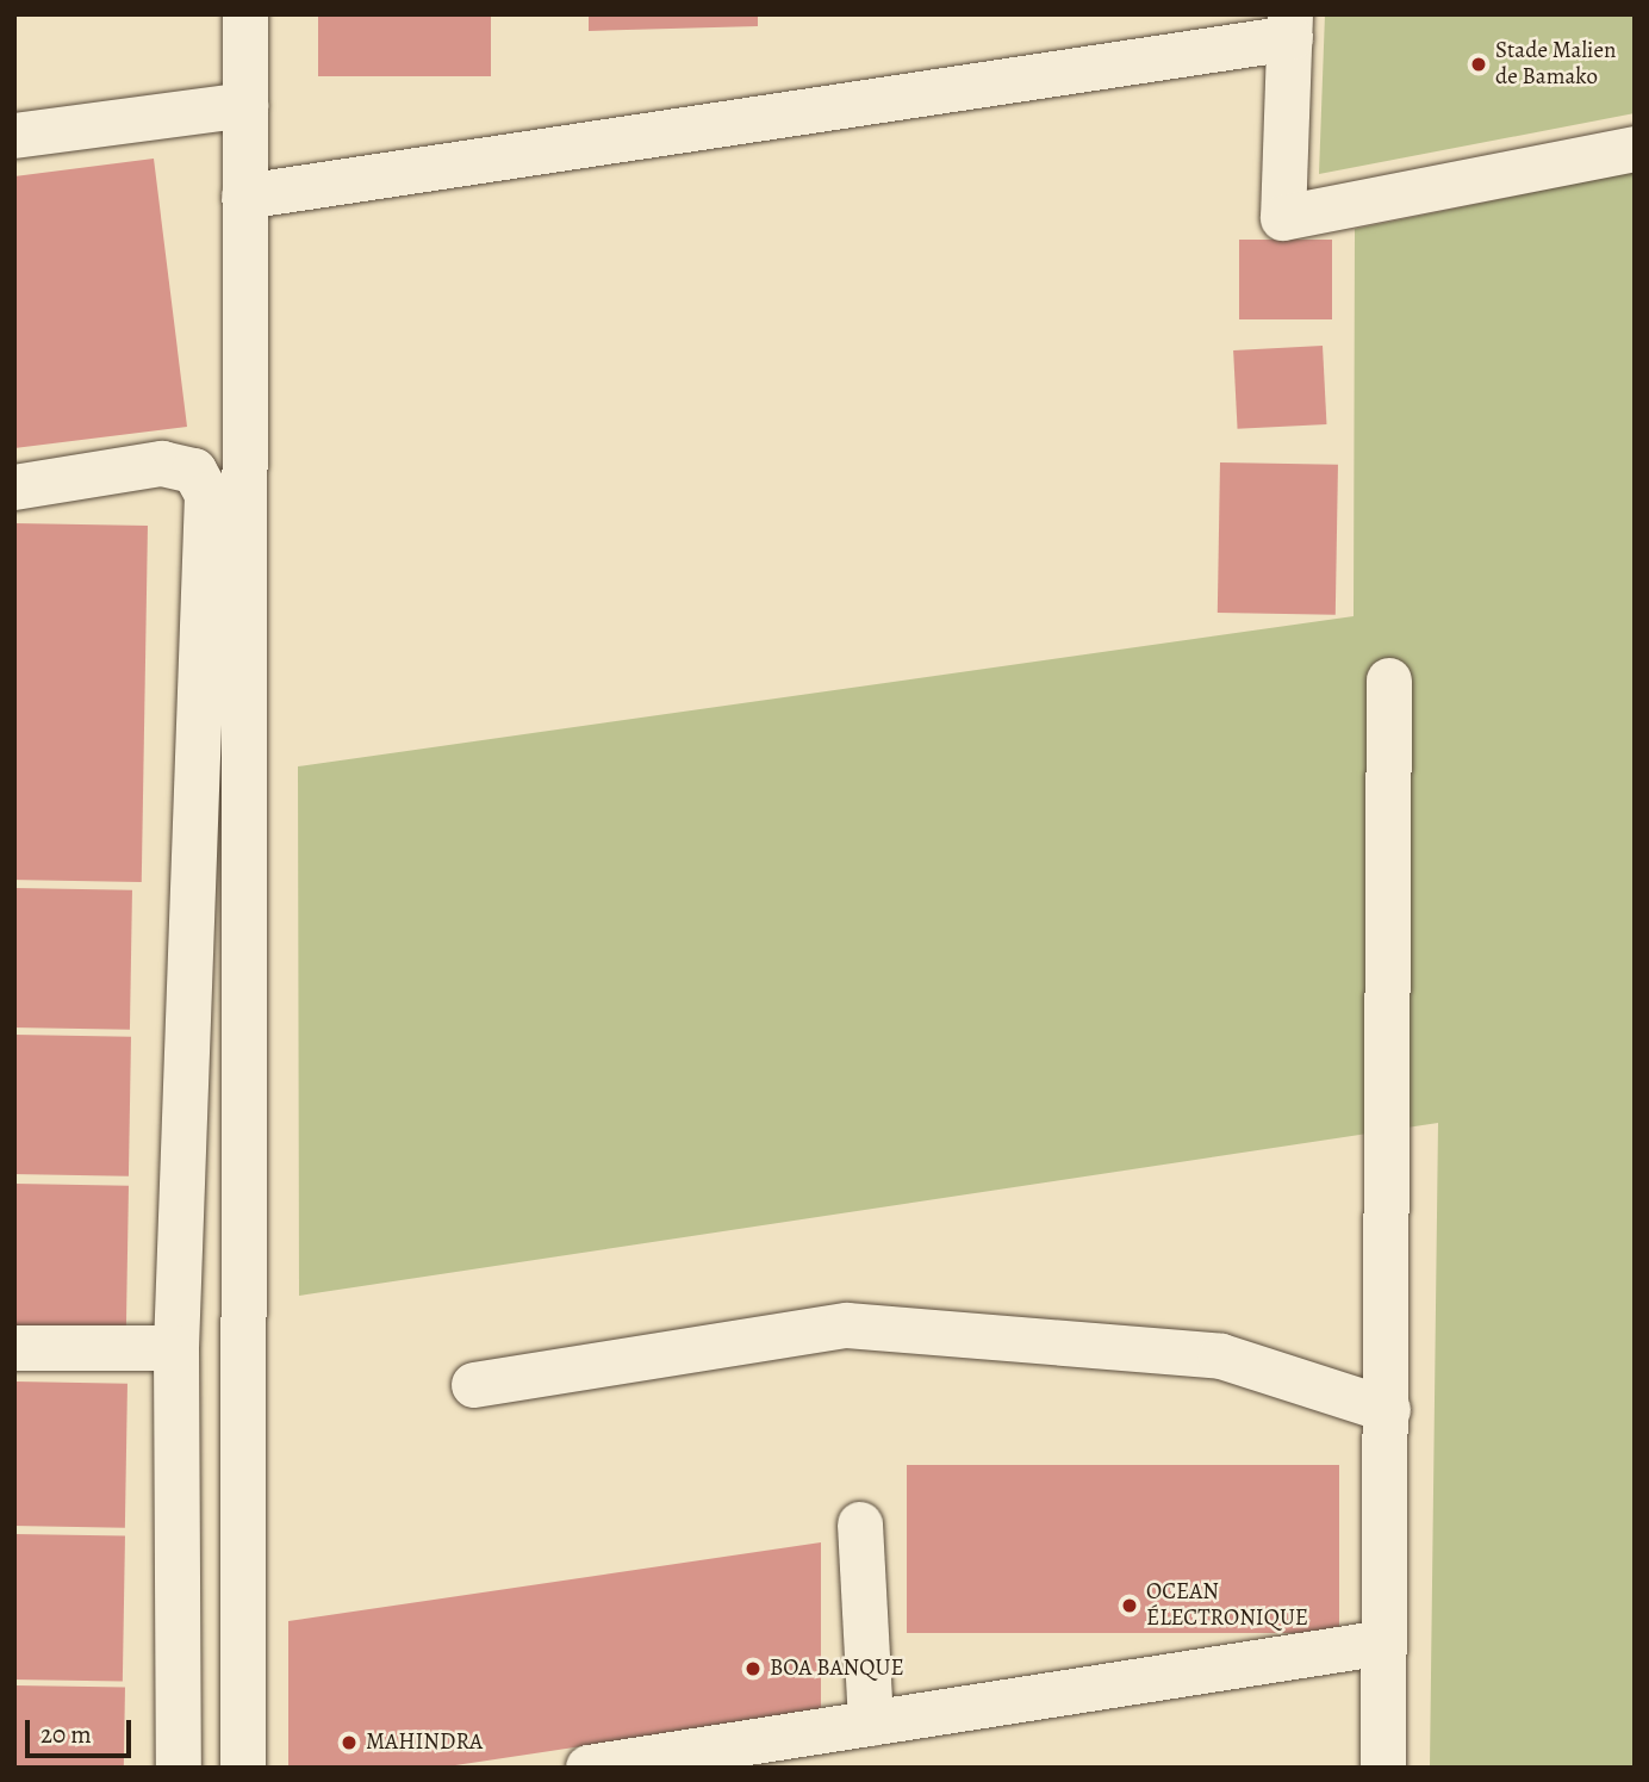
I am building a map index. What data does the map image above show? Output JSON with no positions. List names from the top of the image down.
{
  "places": [
    "Stade Malien de Bamako",
    "OCEAN ÉLECTRONIQUE",
    "BOA BANQUE",
    "MAHINDRA"
  ],
  "scale_bar": "20 m"
}
